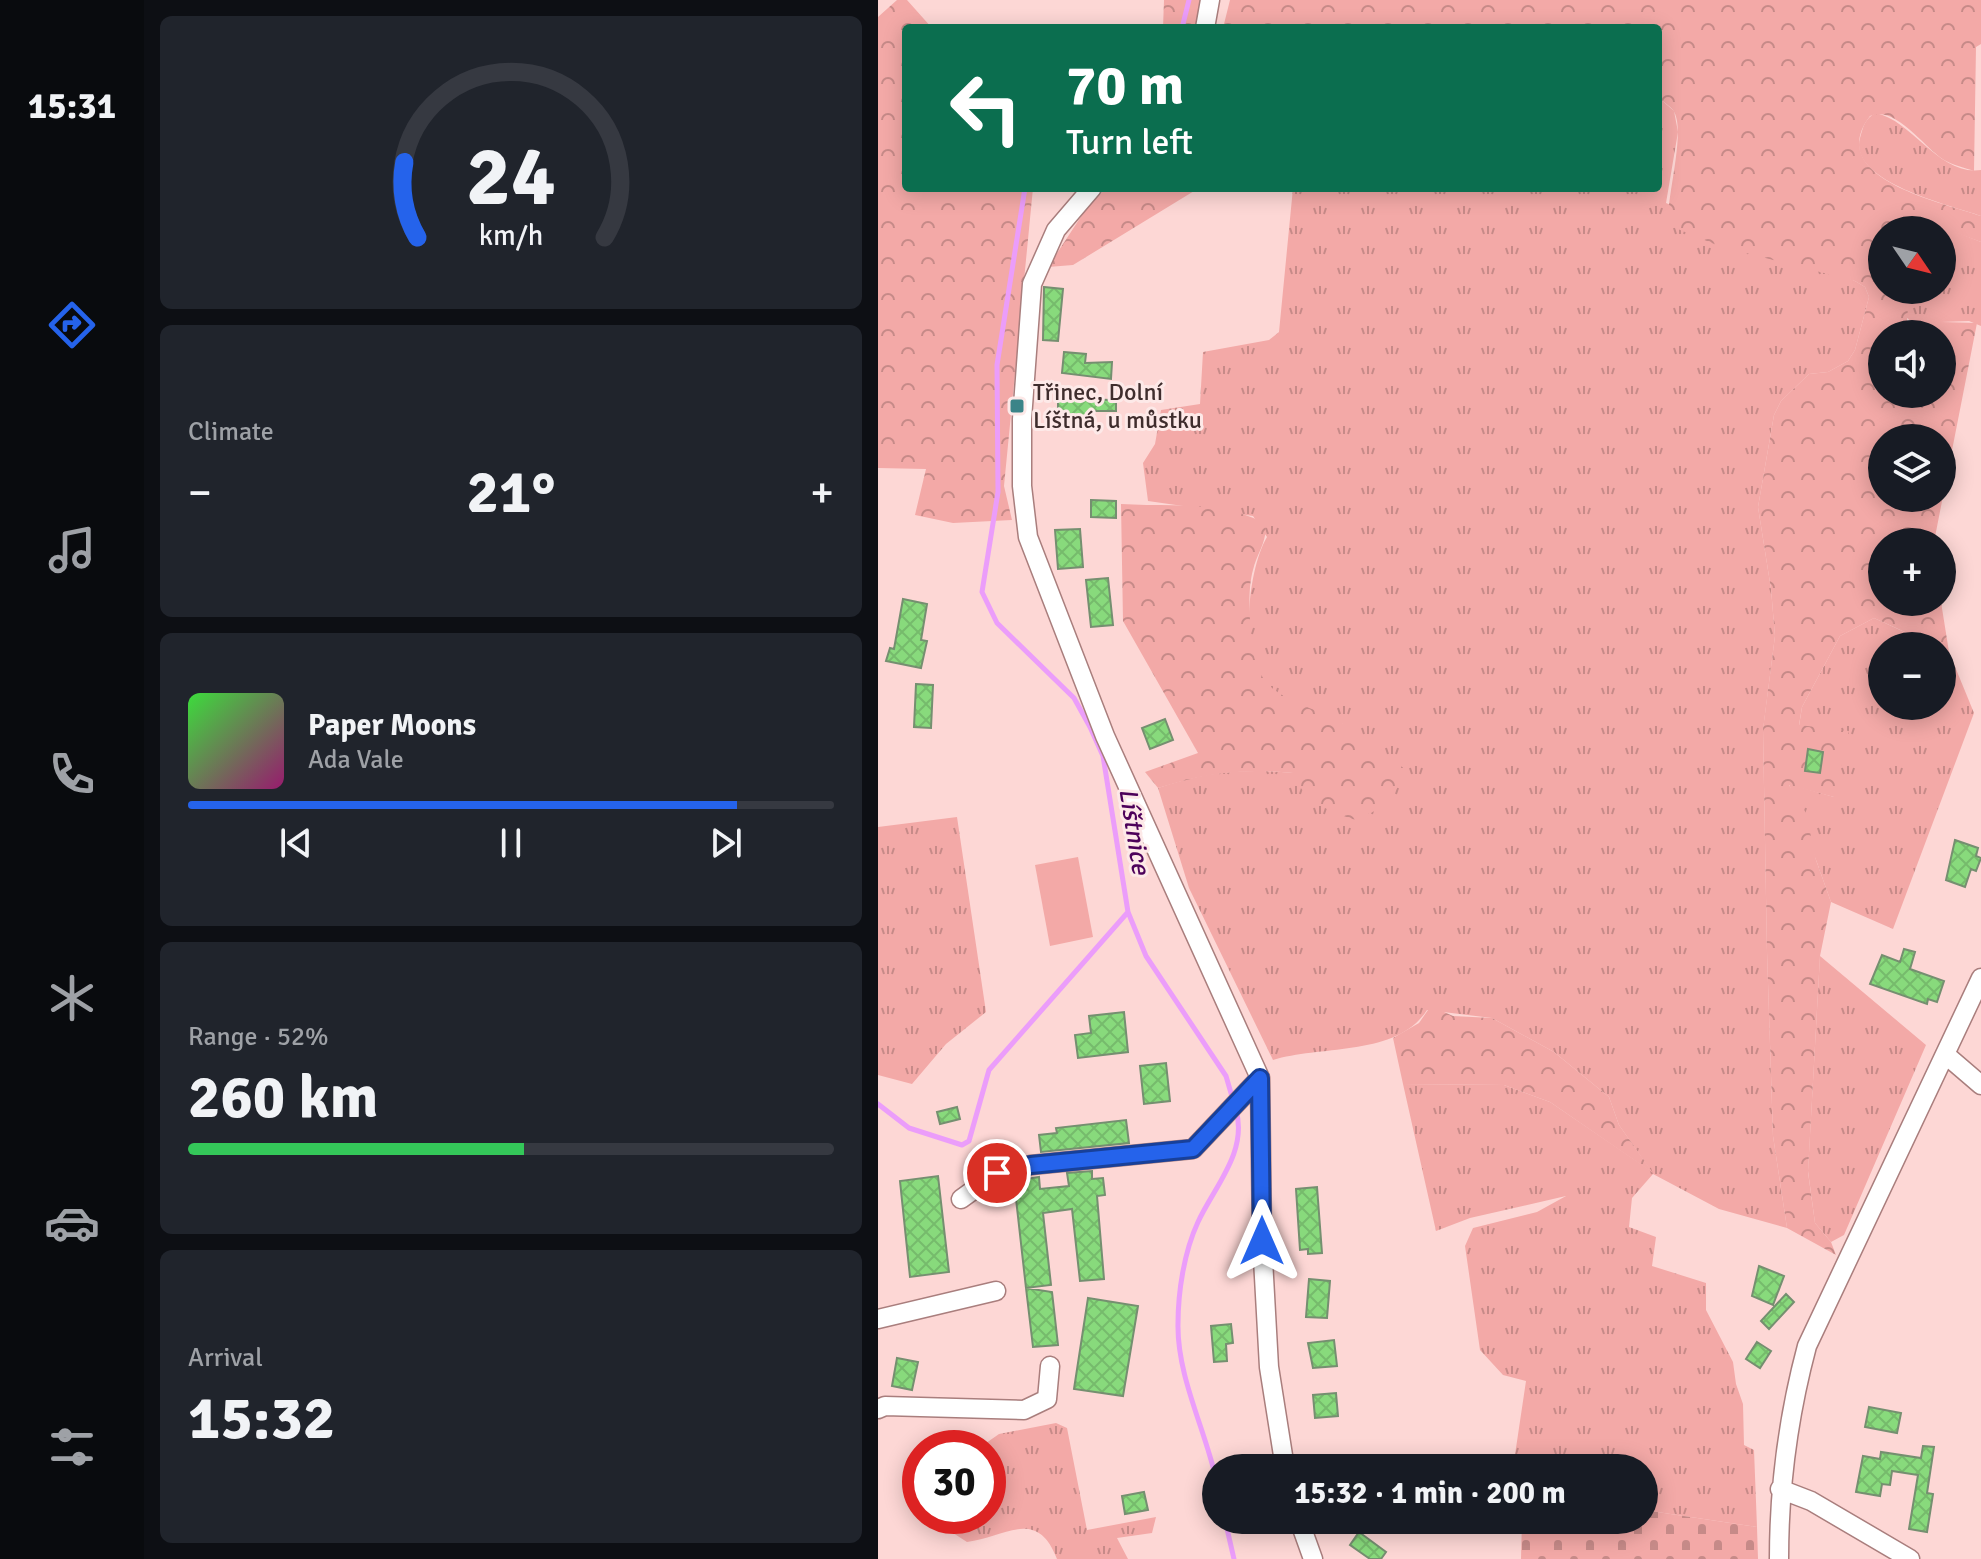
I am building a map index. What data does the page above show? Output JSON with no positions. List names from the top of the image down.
{
  "water": ["Líštnice"],
  "places": {
    "transit": ["Třinec, Dolní Líštná, u můstku"]
  },
  "north": "bottom right",
  "page": {
    "tabs": "15:31",
    "turn": ["70 m", "Turn left"],
    "map_buttons": ["+", "−"],
    "tile": [
      "Climate",
      ["Range · 52%", "260 km"],
      ["Arrival", "15:32"]
    ],
    "heat": ["−", "21°", "+"],
    "song": ["Paper Moons", "Ada Vale"],
    "limit": "30",
    "trip": "15:32 · 1 min · 200 m",
    "gauge": ["24", "km/h"]
  }
}
